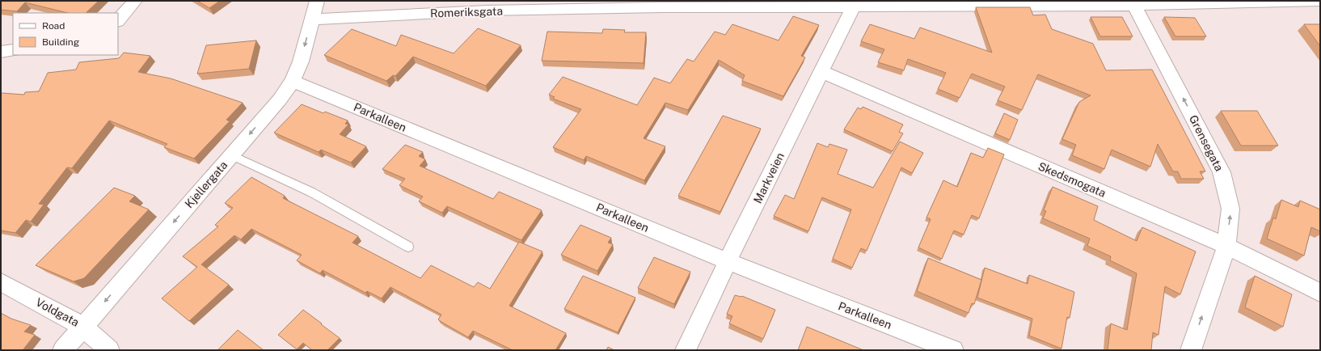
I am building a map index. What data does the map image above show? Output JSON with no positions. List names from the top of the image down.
{
  "streets": {
    "street": [
      "Romeriksgata",
      "Parkalleen",
      "Grensegata",
      "Markveien",
      "Skedsmogata",
      "Kjellergata",
      "Voldgata"
    ]
  },
  "crossings": [
    ["Romeriksgata", "Grensegata"],
    ["Romeriksgata", "Markveien"],
    ["Romeriksgata", "Kjellergata"],
    ["Parkalleen", "Markveien"],
    ["Parkalleen", "Kjellergata"],
    ["Grensegata", "Skedsmogata"],
    ["Markveien", "Skedsmogata"],
    ["Kjellergata", "Voldgata"]
  ],
  "one_way": ["Grensegata", "Kjellergata"],
  "legend": ["Road", "Building"]
}
